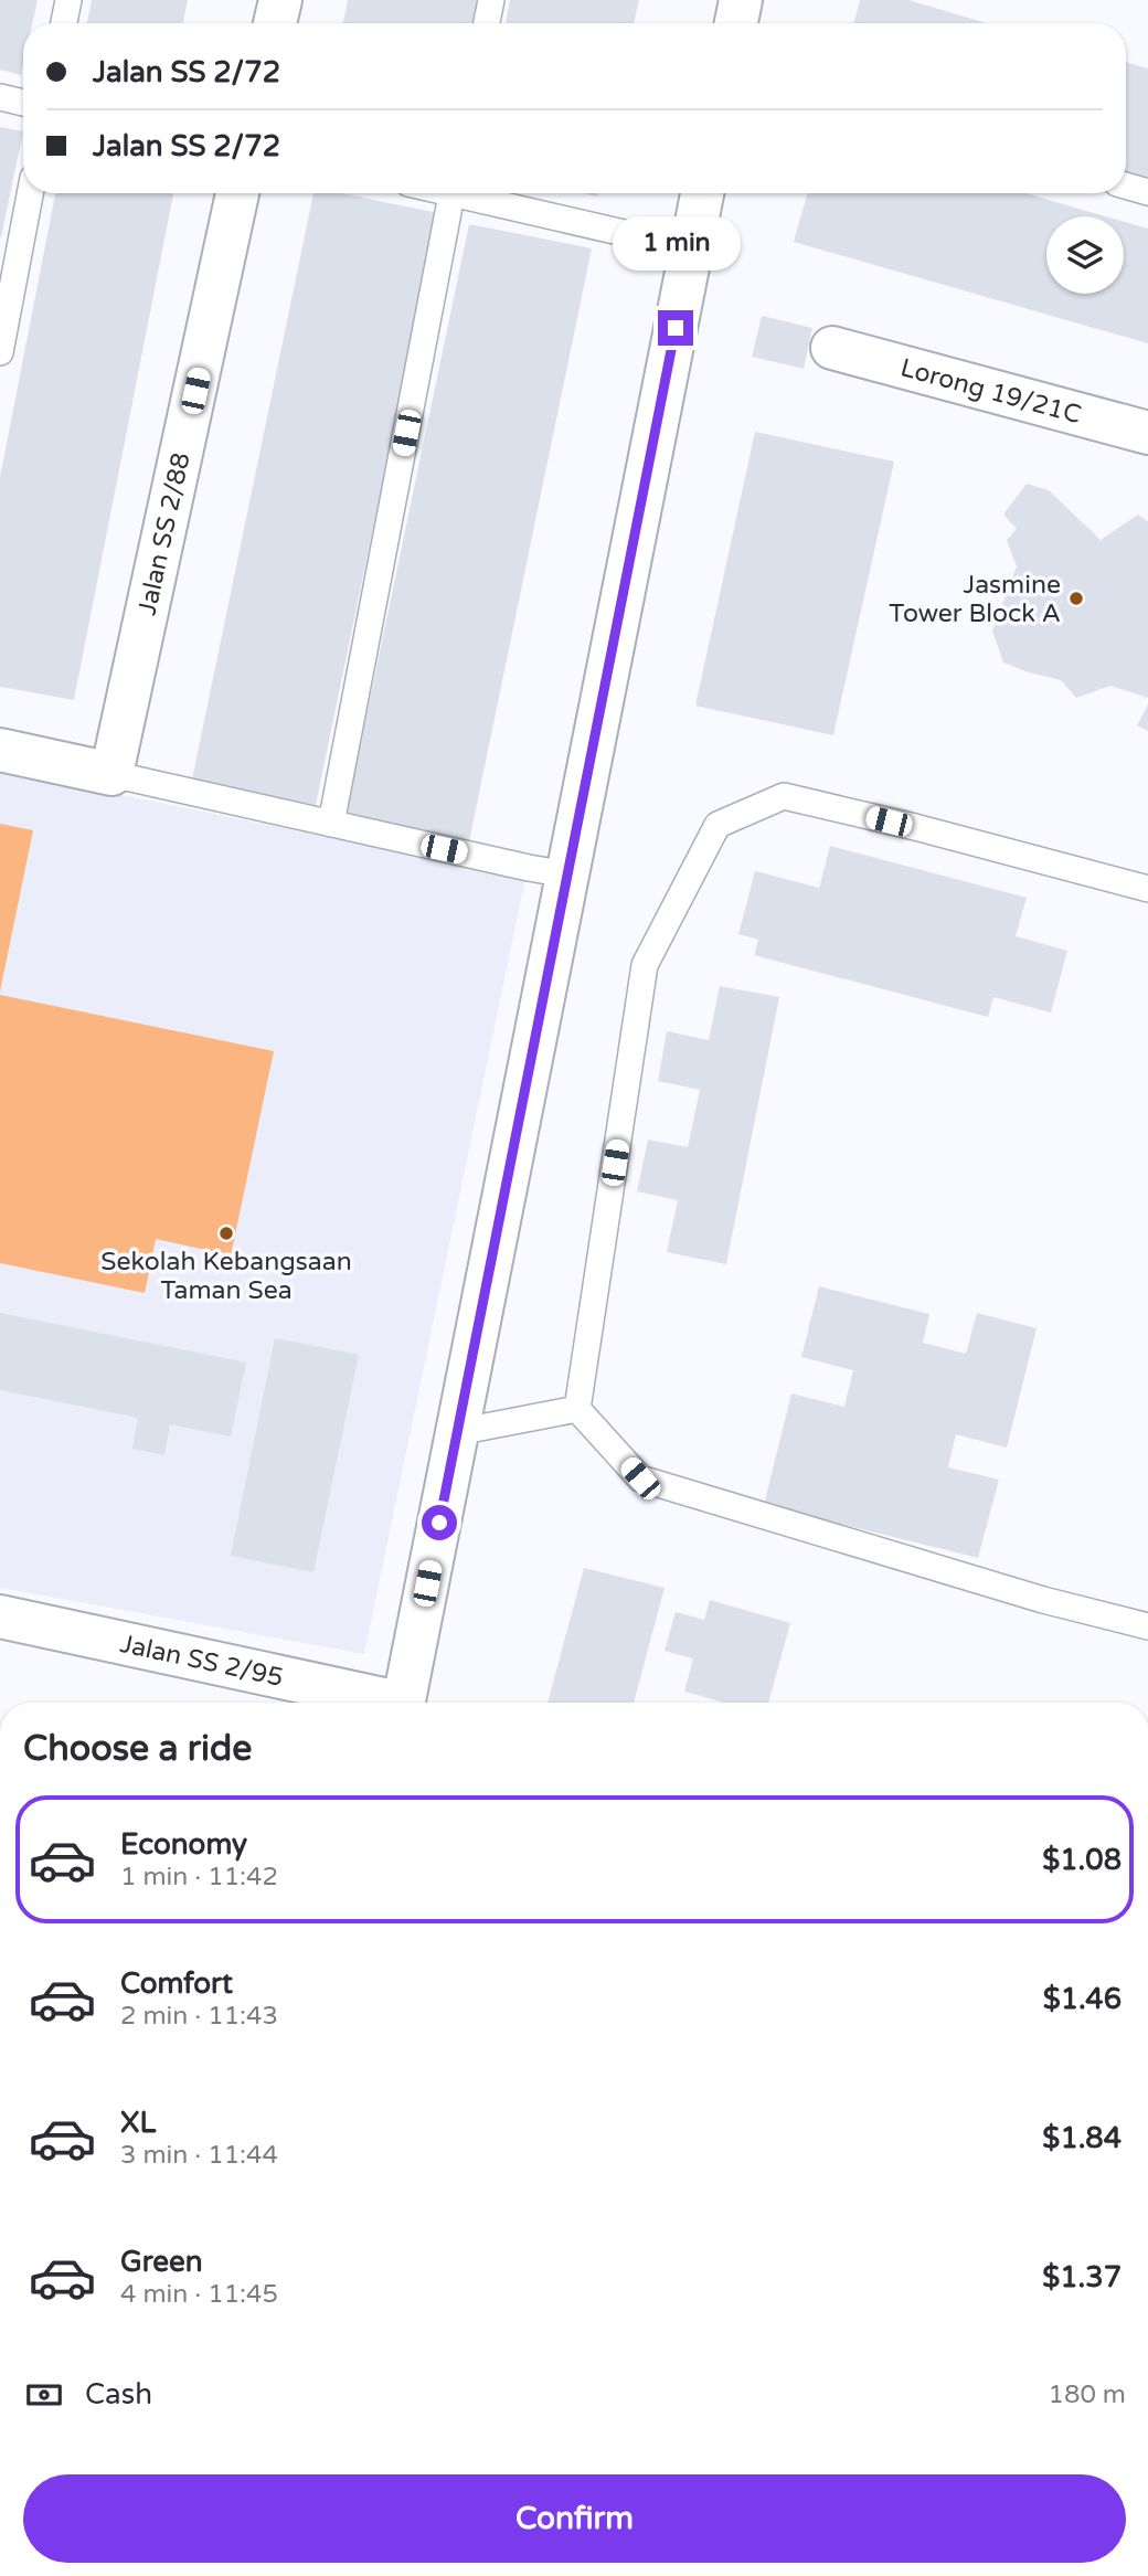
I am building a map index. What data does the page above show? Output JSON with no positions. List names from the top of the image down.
{
  "streets": {
    "street": ["Lorong 19/21C", "Jalan SS 2/88", "Jalan SS 2/95"]
  },
  "places": ["Jasmine Tower Block A", "Sekolah Kebangsaan Taman Sea"],
  "page": {
    "banner": ["Jalan SS 2/72", "Jalan SS 2/72"],
    "bubble": "1 min",
    "heading": "Choose a ride",
    "list": [
      {
        "name": "Economy",
        "note": "1 min · 11:42",
        "value": "$1.08"
      },
      {
        "name": "Comfort",
        "note": "2 min · 11:43",
        "value": "$1.46"
      },
      {
        "name": "XL",
        "note": "3 min · 11:44",
        "value": "$1.84"
      },
      {
        "name": "Green",
        "note": "4 min · 11:45",
        "value": "$1.37"
      }
    ],
    "pay": ["Cash", "180 m"],
    "buttons": "Confirm"
  }
}
